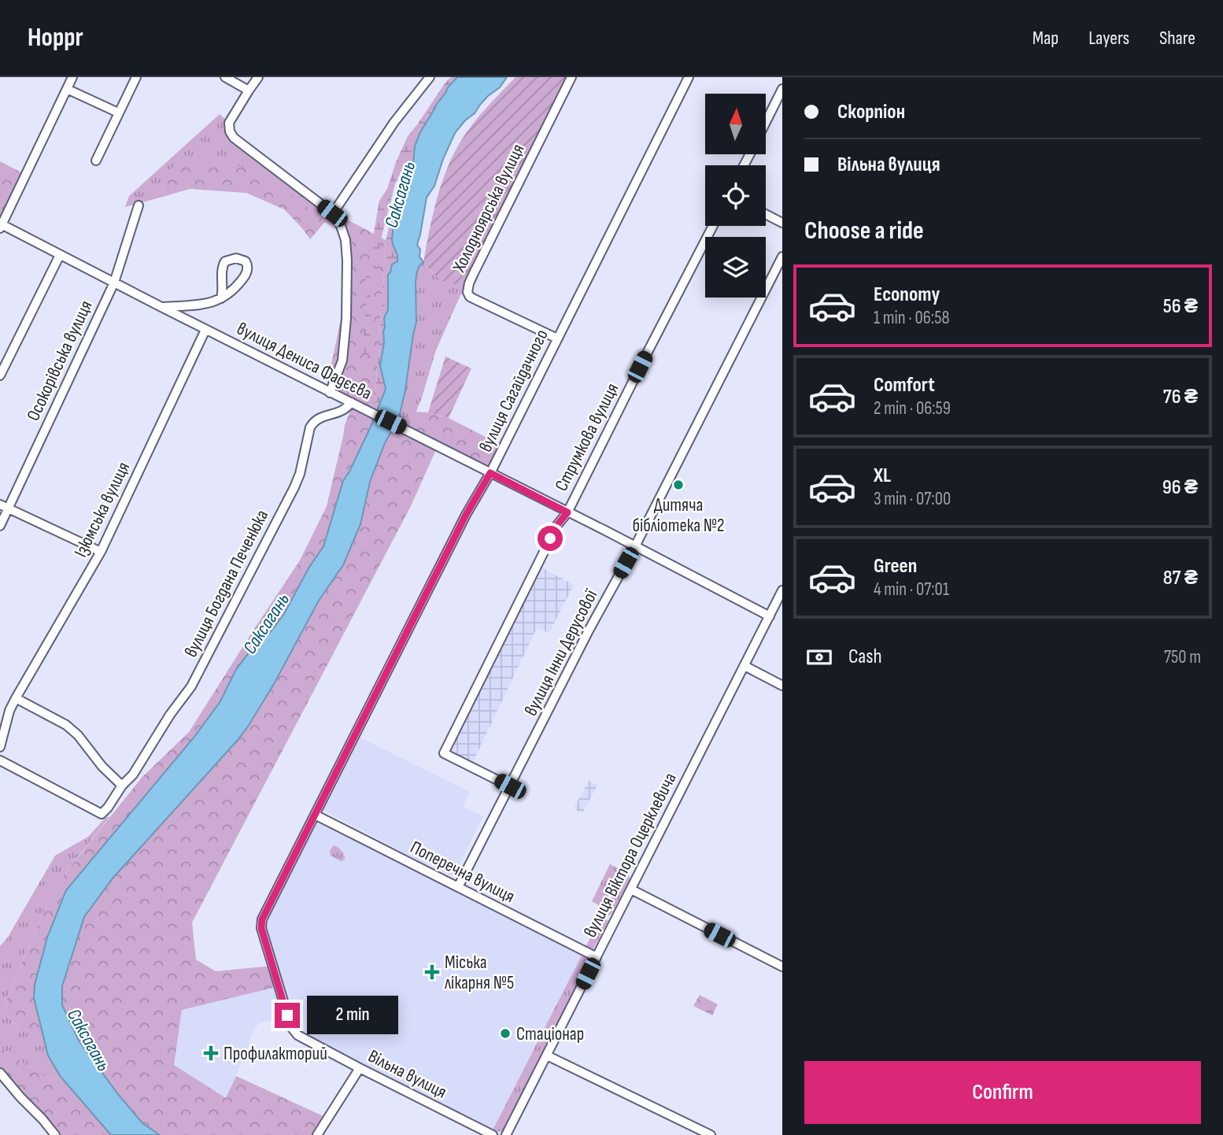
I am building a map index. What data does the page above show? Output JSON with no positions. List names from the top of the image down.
{
  "streets": {
    "street": [
      "Холодноярська вулиця",
      "Осокорівська вулиця",
      "вулиця Дениса Фадєєва",
      "вулиця Сагайдачного",
      "Струмкова вулиця",
      "Ізюмська вулиця",
      "вулиця Богдана Печенюка",
      "вулиця Інни Дерусової",
      "вулиця Віктора Оцерклевича",
      "Поперечна вулиця",
      "Вільна вулиця"
    ]
  },
  "crossings": [
    ["Холодноярська вулиця", "вулиця Сагайдачного"],
    ["Осокорівська вулиця", "вулиця Дениса Фадєєва"],
    ["вулиця Дениса Фадєєва", "вулиця Сагайдачного"],
    ["вулиця Дениса Фадєєва", "Струмкова вулиця"],
    ["вулиця Дениса Фадєєва", "Ізюмська вулиця"],
    ["вулиця Дениса Фадєєва", "вулиця Богдана Печенюка"],
    ["вулиця Дениса Фадєєва", "вулиця Інни Дерусової"],
    ["вулиця Дениса Фадєєва", "вулиця Віктора Оцерклевича"],
    ["вулиця Сагайдачного", "Поперечна вулиця"],
    ["вулиця Сагайдачного", "Вільна вулиця"],
    ["Струмкова вулиця", "вулиця Інни Дерусової"],
    ["вулиця Інни Дерусової", "Поперечна вулиця"],
    ["вулиця Віктора Оцерклевича", "Поперечна вулиця"]
  ],
  "water": ["Саксагань"],
  "places": {
    "other": ["Дитяча бібліотека №2", "Стаціонар"],
    "health": ["Міська лікарня №5", "Профилакторий"]
  },
  "north": "top",
  "page": {
    "header": "Hoppr",
    "nav": ["Map", "Layers", "Share"],
    "banner": ["Скорпіон", "Вільна вулиця"],
    "heading": "Choose a ride",
    "list": [
      {
        "name": "Economy",
        "note": "1 min · 06:58",
        "value": "56 ₴"
      },
      {
        "name": "Comfort",
        "note": "2 min · 06:59",
        "value": "76 ₴"
      },
      {
        "name": "XL",
        "note": "3 min · 07:00",
        "value": "96 ₴"
      },
      {
        "name": "Green",
        "note": "4 min · 07:01",
        "value": "87 ₴"
      }
    ],
    "pay": ["Cash", "750 m"],
    "bubble": "2 min",
    "buttons": "Confirm"
  }
}
